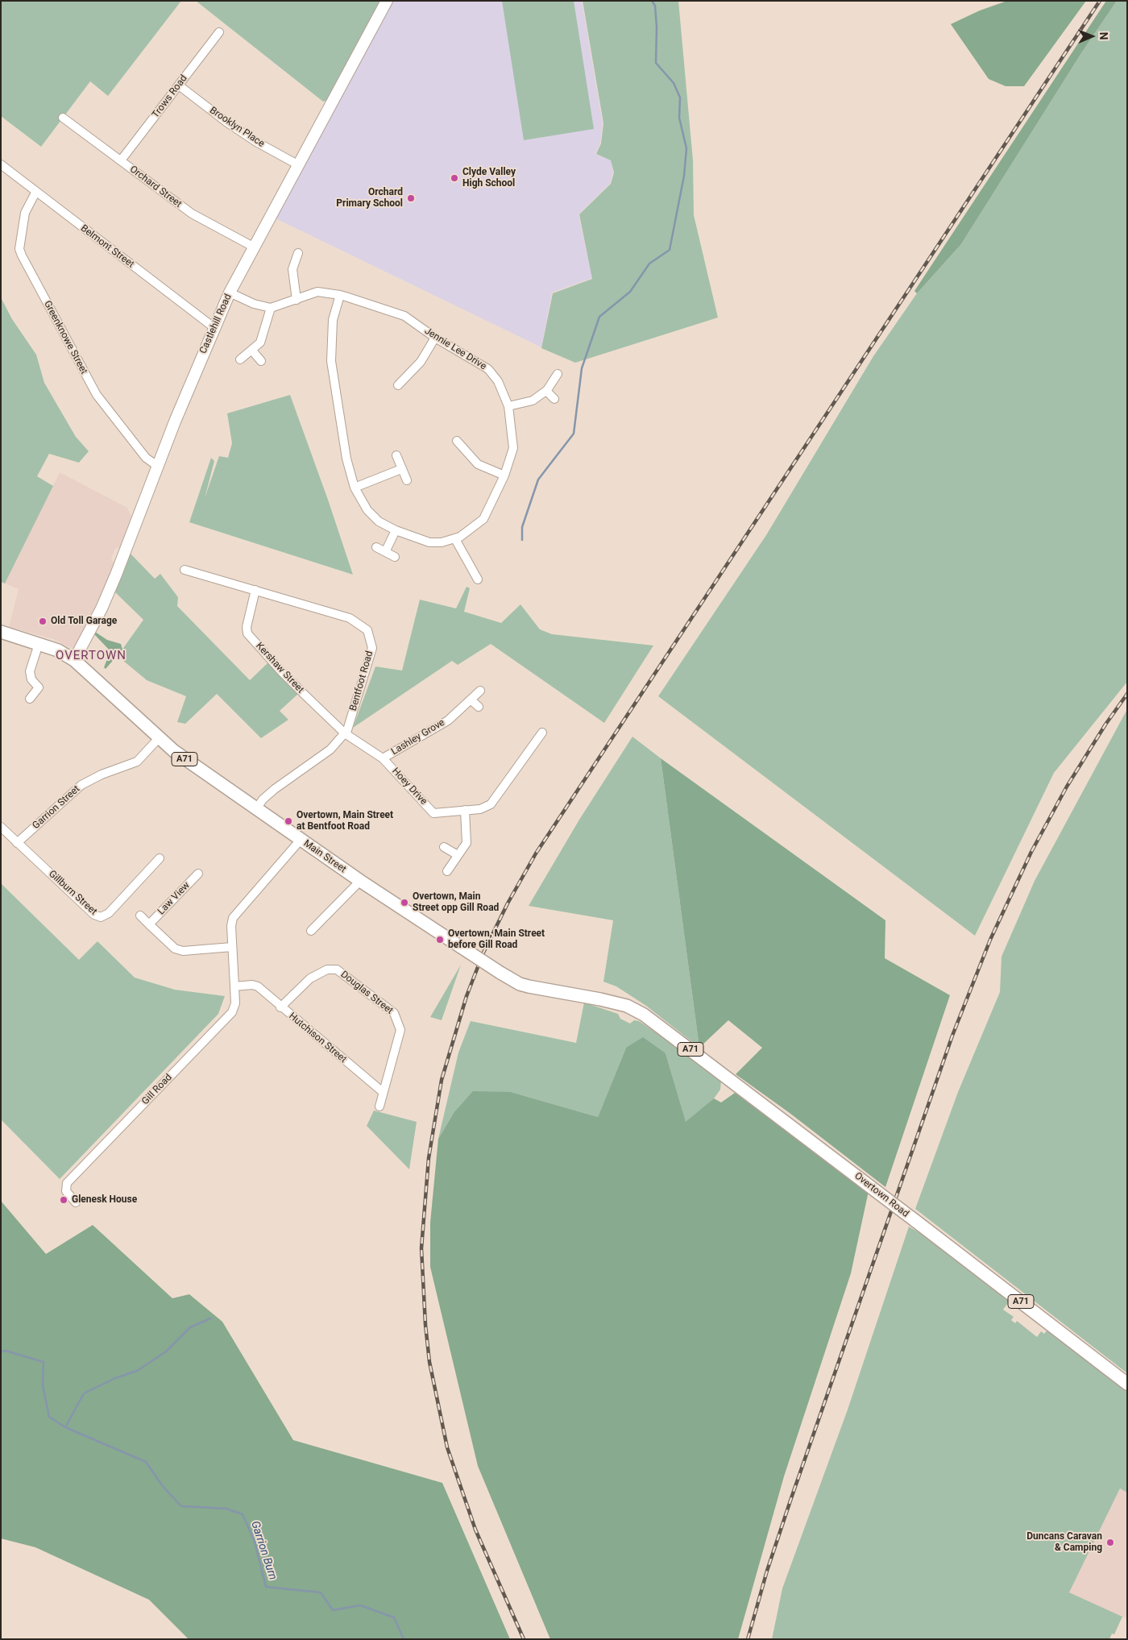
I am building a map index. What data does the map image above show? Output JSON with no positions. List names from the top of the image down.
{
  "streets": {
    "main road": [
      "Castlehill Road",
      "A71",
      "Main Street",
      "Overtown Road"
    ],
    "street": [
      "Trows Road",
      "Brooklyn Place",
      "Orchard Street",
      "Belmont Street",
      "Greenknowe Street",
      "Jennie Lee Drive",
      "Kershaw Street",
      "Bentfoot Road",
      "Lashley Grove",
      "Hoey Drive",
      "Garrion Street",
      "Gillburn Street",
      "Law View",
      "Douglas Street",
      "Hutchison Street",
      "Gill Road"
    ]
  },
  "crossings": [
    ["Trows Road", "Brooklyn Place"],
    ["Trows Road", "Orchard Street"],
    ["Brooklyn Place", "Castlehill Road"],
    ["Orchard Street", "Castlehill Road"],
    ["Belmont Street", "Castlehill Road"],
    ["Belmont Street", "Greenknowe Street"],
    ["Castlehill Road", "Greenknowe Street"],
    ["Castlehill Road", "Main Street"],
    ["Kershaw Street", "Bentfoot Road"],
    ["Kershaw Street", "Hoey Drive"],
    ["Bentfoot Road", "Hoey Drive"],
    ["Bentfoot Road", "Main Street"],
    ["Lashley Grove", "Hoey Drive"],
    ["Garrion Street", "Main Street"],
    ["Garrion Street", "Gillburn Street"],
    ["Main Street", "Gill Road"],
    ["Main Street", "Overtown Road"],
    ["Law View", "Gill Road"],
    ["Douglas Street", "Hutchison Street"],
    ["Hutchison Street", "Gill Road"]
  ],
  "districts": ["OVERTOWN"],
  "water": ["Garrion Burn"],
  "places": [
    "Clyde Valley High School",
    "Orchard Primary School",
    "Old Toll Garage",
    "Overtown, Main Street at Bentfoot Road",
    "Overtown, Main Street opp Gill Road",
    "Overtown, Main Street before Gill Road",
    "Glenesk House",
    "Duncans Caravan & Camping"
  ],
  "north": "right"
}
